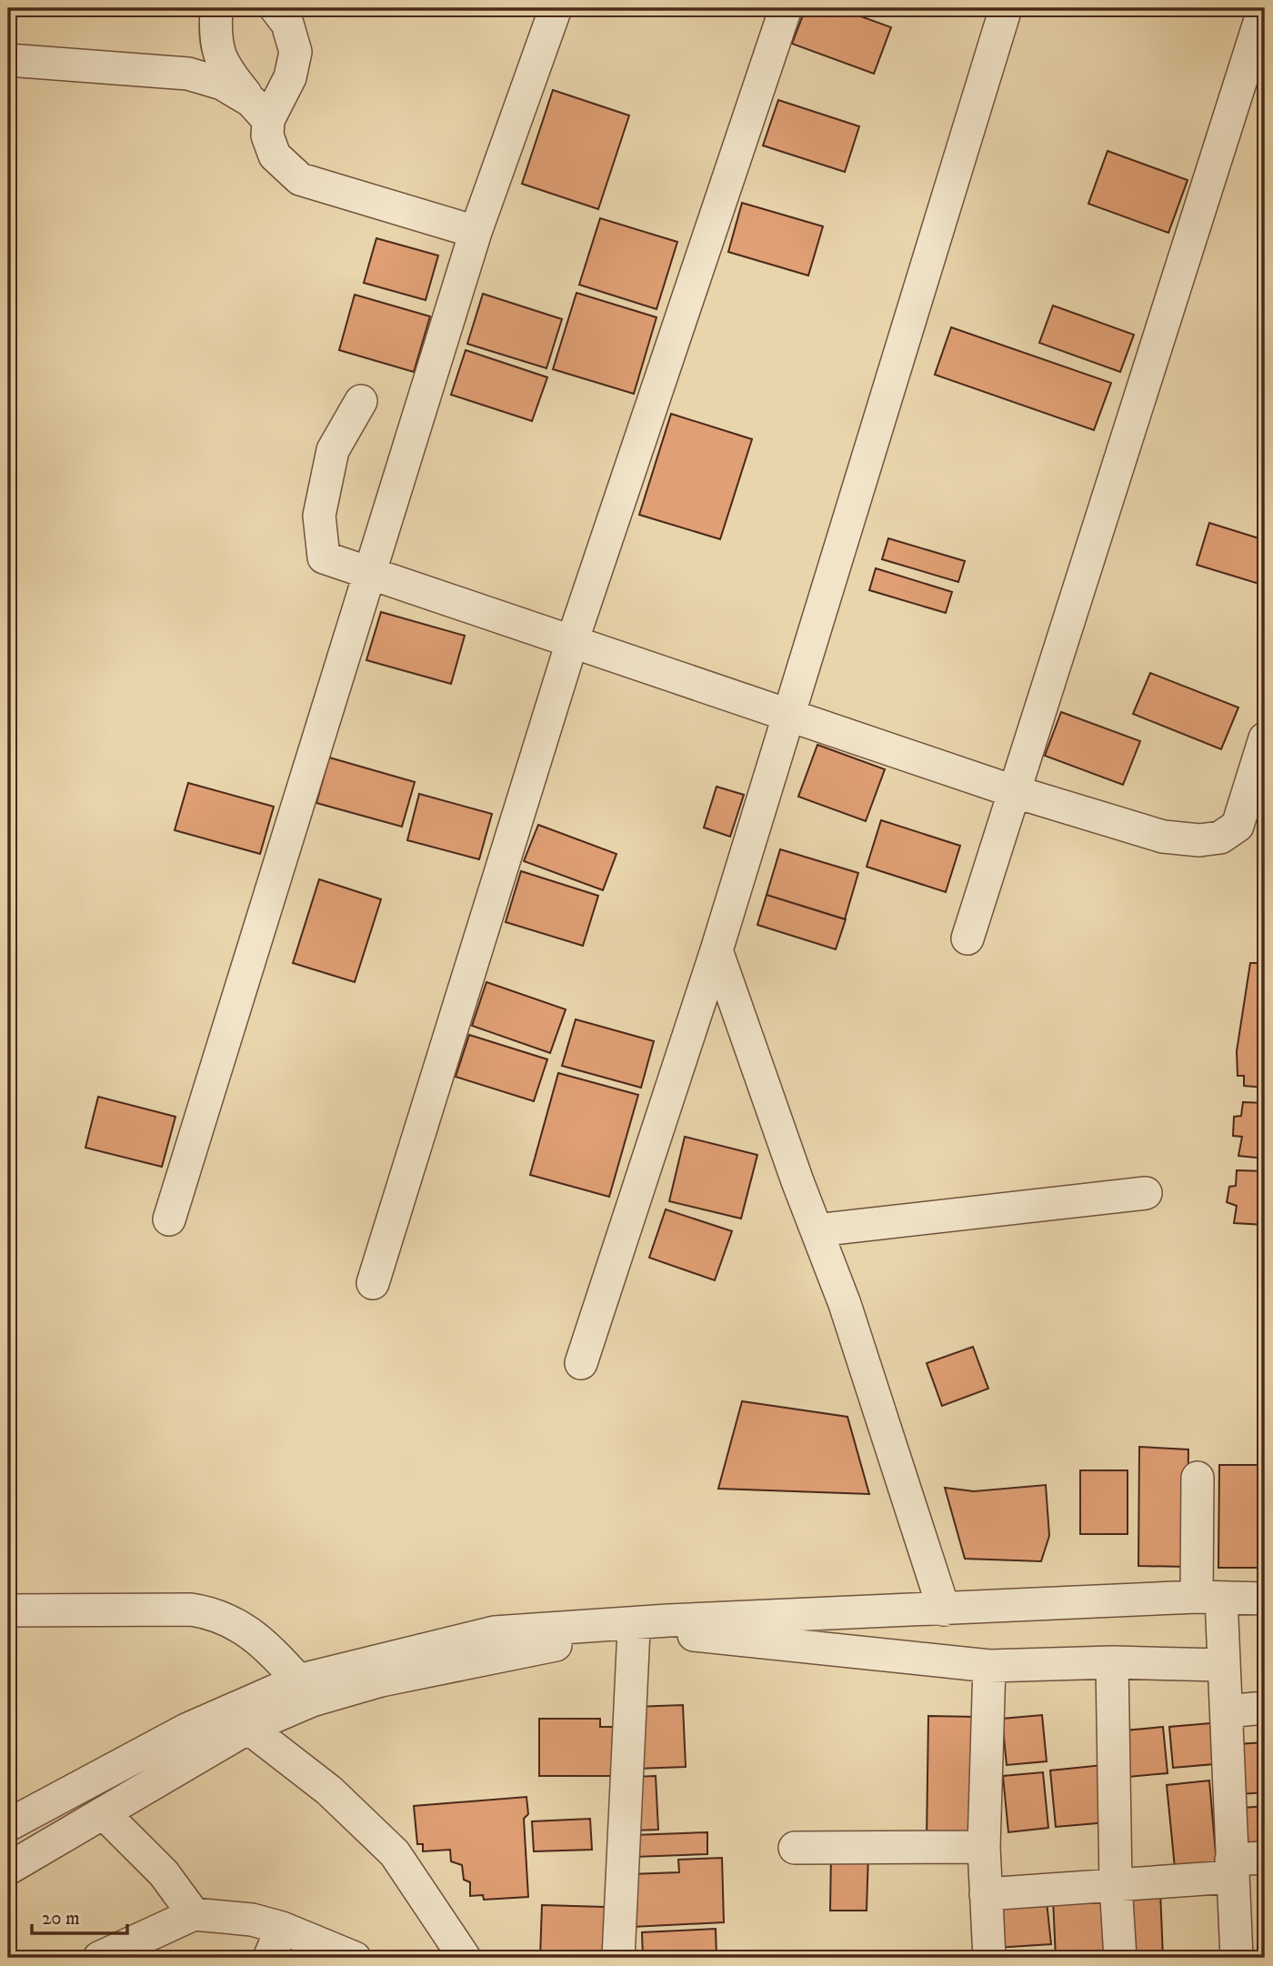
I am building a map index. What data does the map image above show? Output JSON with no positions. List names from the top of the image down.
{
  "scale_bar": "20 m"
}
